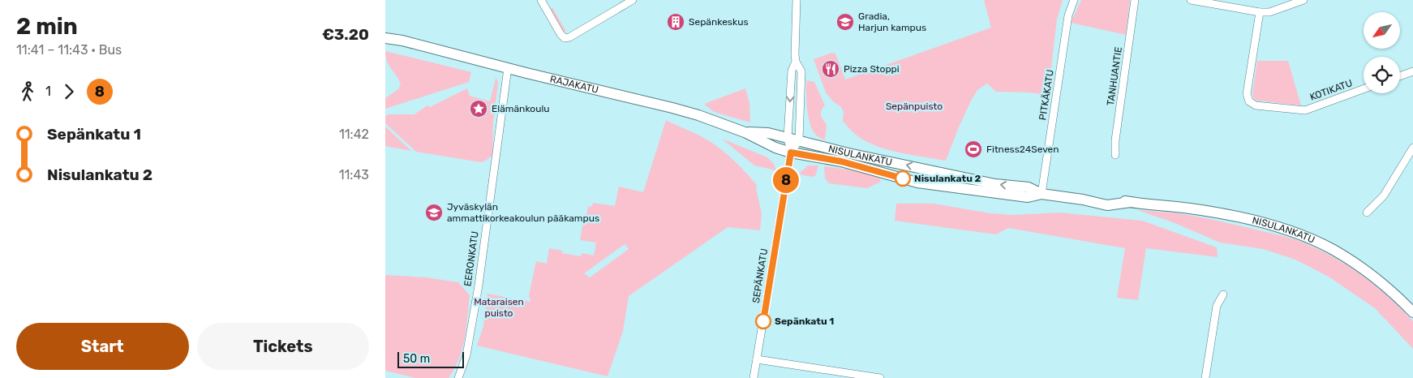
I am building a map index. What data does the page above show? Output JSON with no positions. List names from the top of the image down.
{
  "streets": {
    "main road": ["RAJAKATU", "NISULANKATU"],
    "street": [
      "TANHUANTIE",
      "KOTIKATU",
      "PITKÄKATU",
      "EERONKATU",
      "SEPÄNKATU"
    ]
  },
  "crossings": [
    ["RAJAKATU", "NISULANKATU"],
    ["RAJAKATU", "EERONKATU"],
    ["RAJAKATU", "SEPÄNKATU"],
    ["PITKÄKATU", "NISULANKATU"],
    ["NISULANKATU", "SEPÄNKATU"]
  ],
  "parks": ["Sepänpuisto", "Mataraisen puisto"],
  "places": {
    "building": ["Sepänkeskus"],
    "school or university": ["Gradia, Harjun kampus", "Jyväskylän ammattikorkeakoulun pääkampus"],
    "restaurant": ["Pizza Stoppi"],
    "place": ["Elämänkoulu"],
    "sports": ["Fitness24Seven"],
    "other": ["Nisulankatu 2", "Sepänkatu 1"]
  },
  "lines": ["bus line 8"],
  "scale_bar": "50 m",
  "north": "bottom left",
  "page": {
    "heading": ["2 min", "11:41 – 11:43 · Bus", "€3.20"],
    "on_map": "8",
    "legs": ["1", "8"],
    "list": [
      {
        "name": "Sepänkatu 1",
        "value": "11:42"
      },
      {
        "name": "Nisulankatu 2",
        "value": "11:43"
      }
    ],
    "buttons": ["Start", "Tickets"],
    "scale": "50 m"
  }
}
